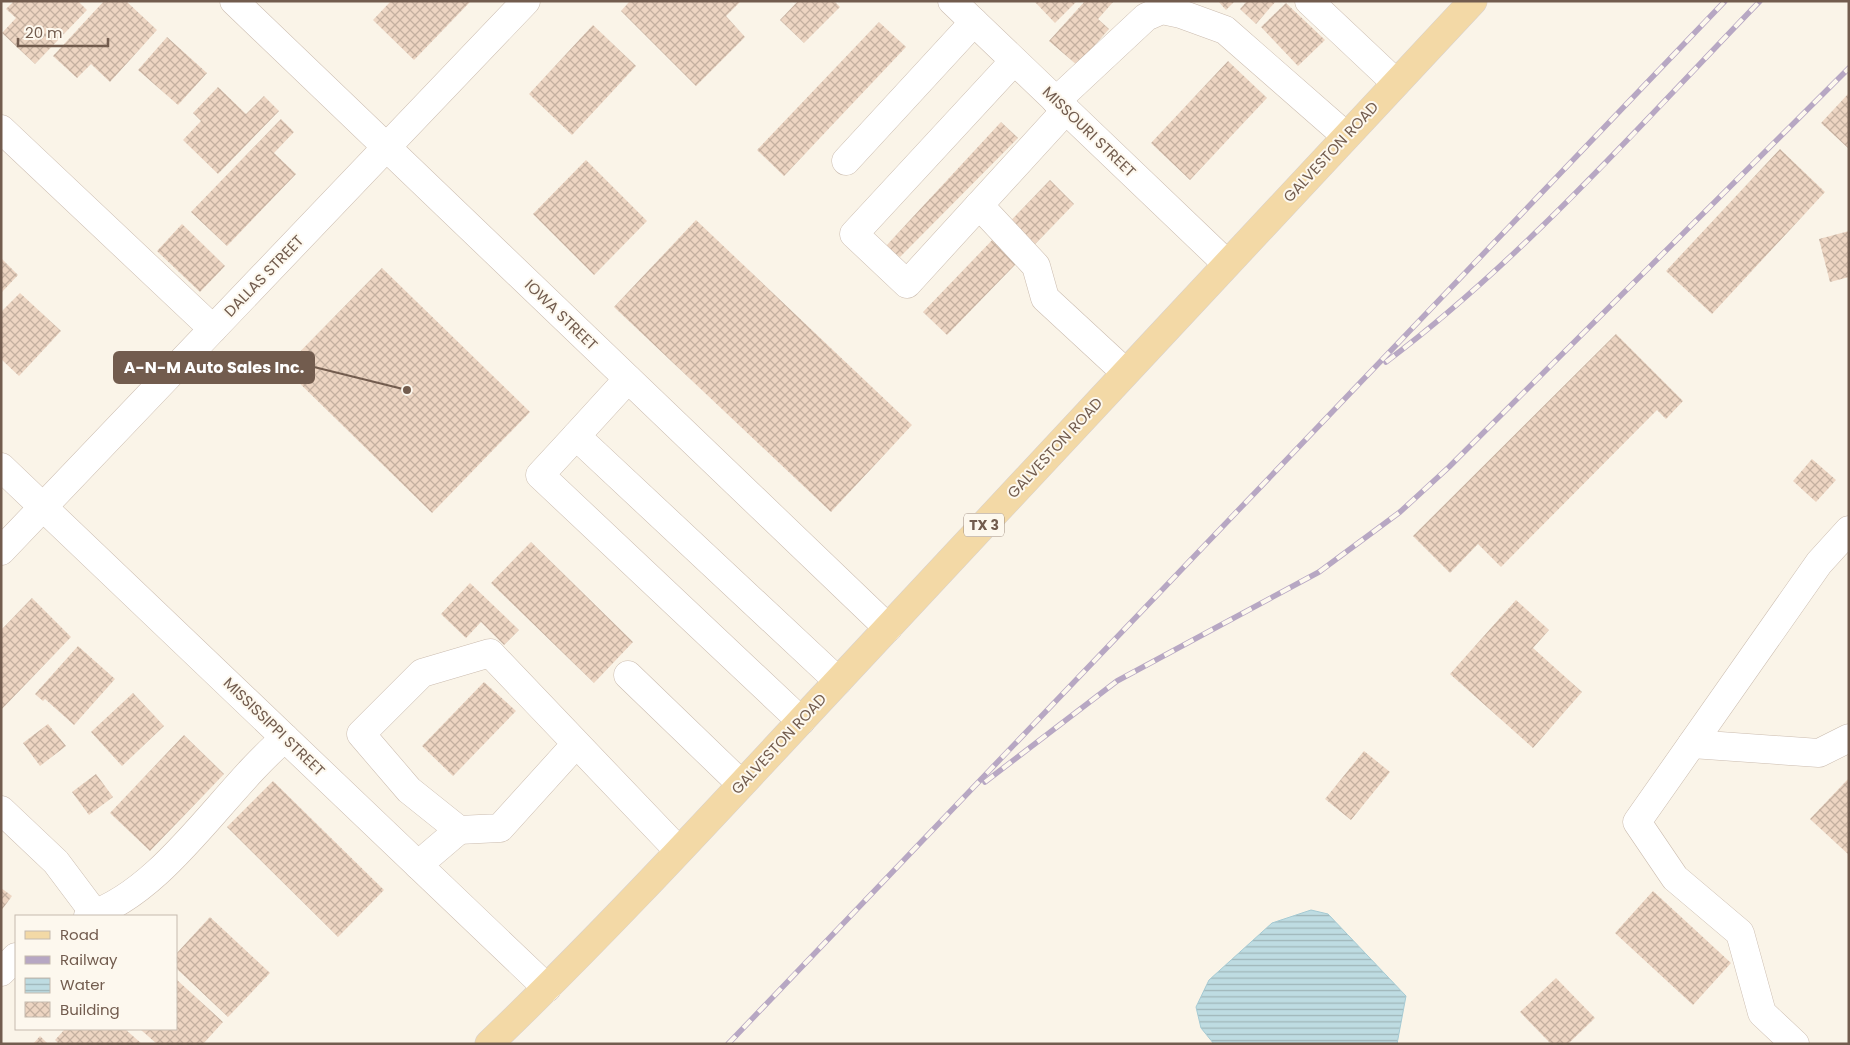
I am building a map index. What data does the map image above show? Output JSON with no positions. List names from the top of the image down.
{
  "streets": {
    "main road": ["GALVESTON ROAD", "TX 3"],
    "street": [
      "MISSOURI STREET",
      "DALLAS STREET",
      "IOWA STREET",
      "MISSISSIPPI STREET"
    ]
  },
  "crossings": [
    ["MISSOURI STREET", "GALVESTON ROAD"],
    ["GALVESTON ROAD", "IOWA STREET"],
    ["GALVESTON ROAD", "MISSISSIPPI STREET"],
    ["DALLAS STREET", "IOWA STREET"],
    ["DALLAS STREET", "MISSISSIPPI STREET"]
  ],
  "places": ["A-N-M Auto Sales Inc."],
  "legend": [
    "Road",
    "Railway",
    "Water",
    "Building"
  ],
  "scale_bar": "20 m"
}
